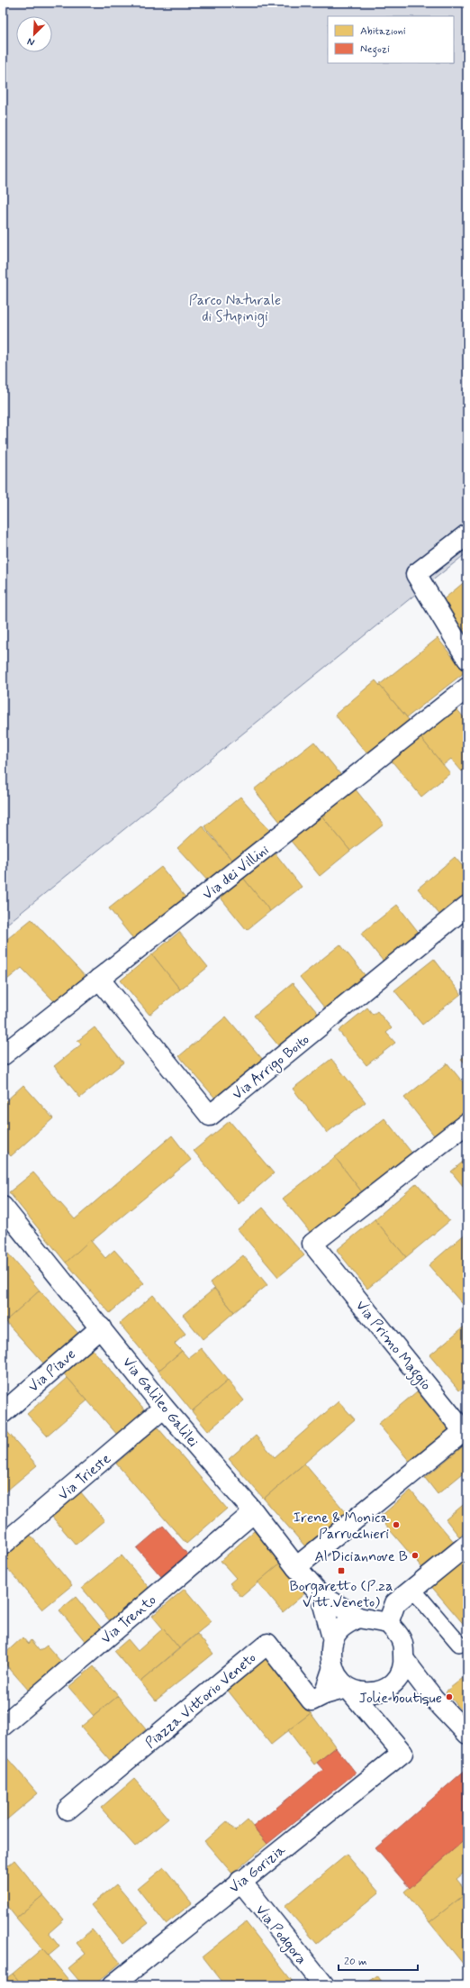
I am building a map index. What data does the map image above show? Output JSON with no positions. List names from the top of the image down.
{
  "streets": {
    "street": [
      "Via dei Villini",
      "Via Arrigo Boito",
      "Via Primo Maggio",
      "Via Piave",
      "Via Galileo Galilei",
      "Via Trieste",
      "Via Trento",
      "Piazza Vittorio Veneto",
      "Via Gorizia",
      "Via Podgora"
    ]
  },
  "crossings": [
    ["Via dei Villini", "Via Arrigo Boito"],
    ["Via Primo Maggio", "Via Galileo Galilei"],
    ["Via Piave", "Via Galileo Galilei"],
    ["Via Galileo Galilei", "Via Trieste"],
    ["Via Galileo Galilei", "Via Trento"],
    ["Via Galileo Galilei", "Piazza Vittorio Veneto"],
    ["Via Galileo Galilei", "Via Gorizia"],
    ["Piazza Vittorio Veneto", "Via Gorizia"],
    ["Via Gorizia", "Via Podgora"]
  ],
  "parks": ["Parco Naturale di Stupinigi"],
  "places": {
    "other": ["Irene & Monica Parrucchieri", "Al Diciannove B", "Jolie boutique"],
    "transit": ["Borgaretto (P.za Vitt.Veneto)"]
  },
  "legend": ["Abitazioni", "Negozi"],
  "scale_bar": "20 m",
  "north": "bottom left"
}
